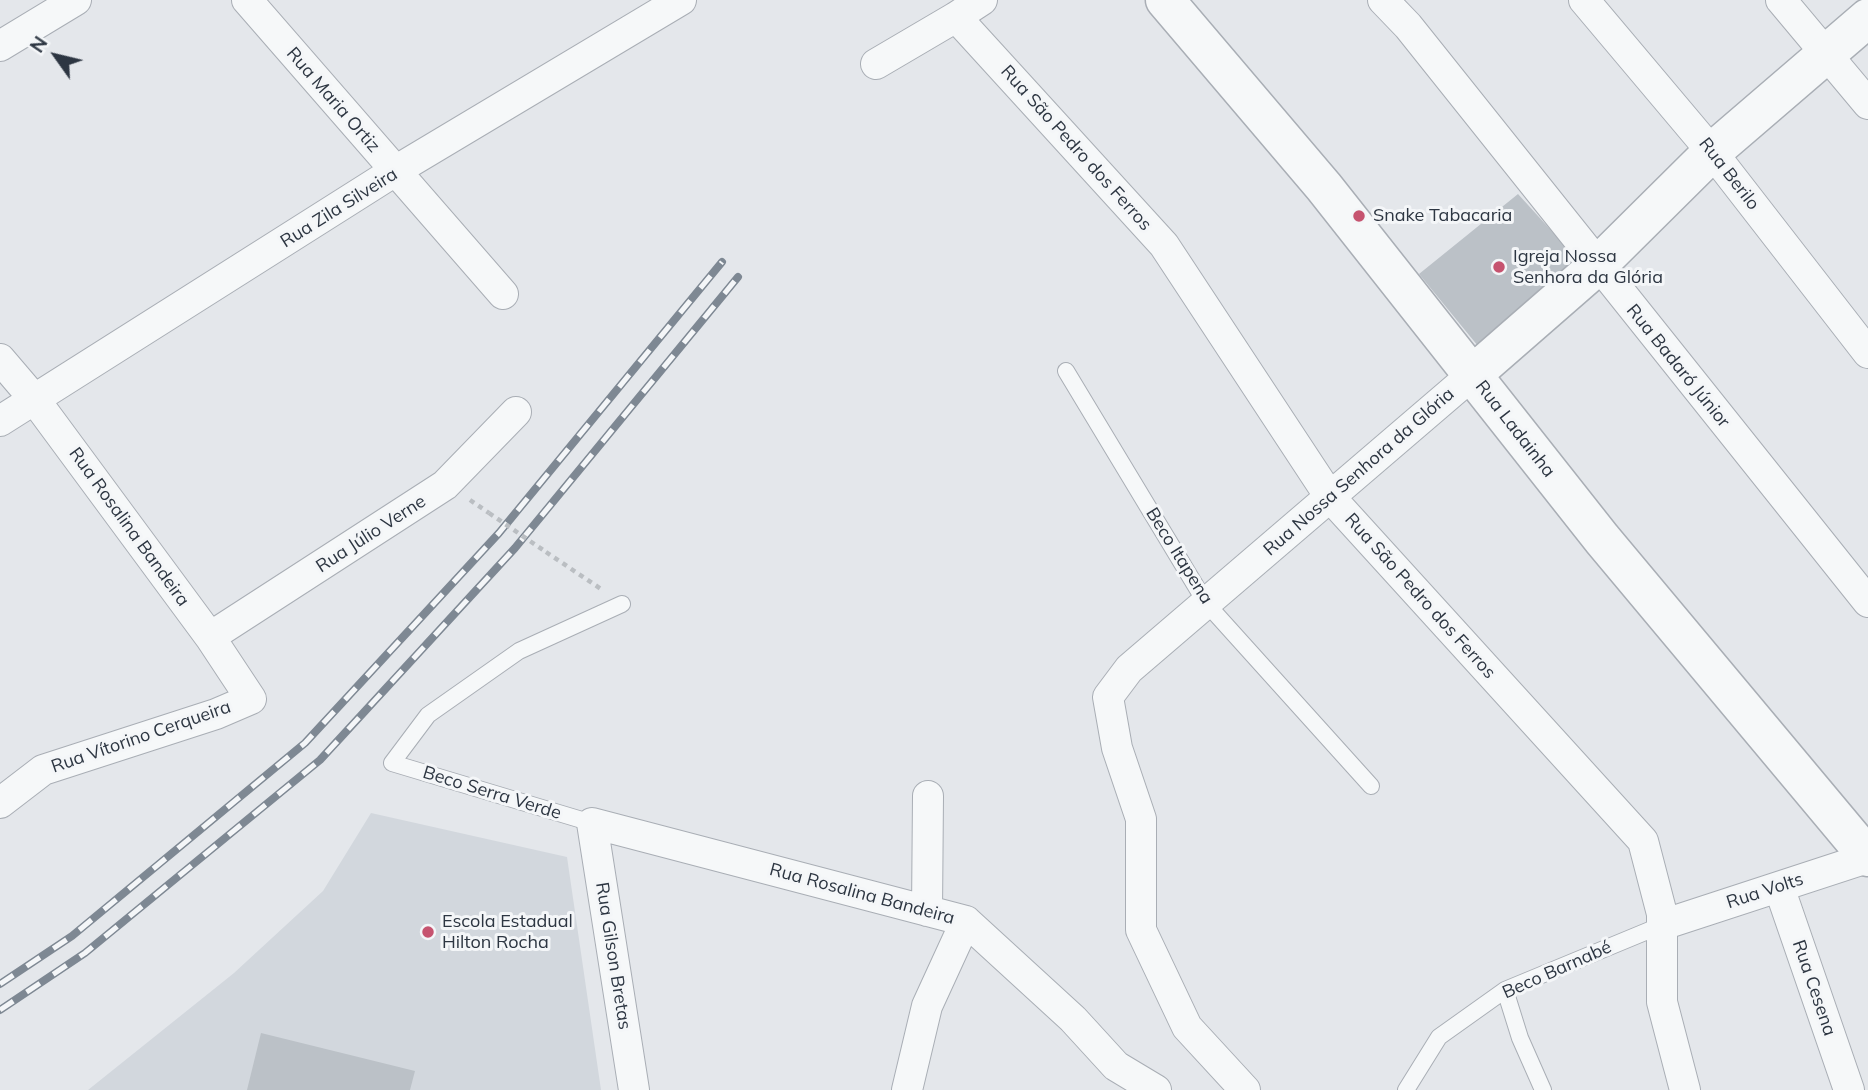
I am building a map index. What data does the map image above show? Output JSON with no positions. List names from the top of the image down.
{
  "streets": {
    "street": [
      "Rua Maria Ortiz",
      "Rua São Pedro dos Ferros",
      "Rua Berilo",
      "Rua Zila Silveira",
      "Rua Badaró Júnior",
      "Rua Ladainha",
      "Rua Nossa Senhora da Glória",
      "Rua Rosalina Bandeira",
      "Rua Júlio Verne",
      "Rua Vítorino Cerqueira",
      "Rua Volts",
      "Rua Gilson Bretas",
      "Rua Cesena"
    ],
    "lane": ["Beco Itapena", "Beco Serra Verde", "Beco Barnabé"]
  },
  "crossings": [
    ["Rua Maria Ortiz", "Rua Zila Silveira"],
    ["Rua São Pedro dos Ferros", "Rua Nossa Senhora da Glória"],
    ["Rua São Pedro dos Ferros", "Rua Volts"],
    ["Rua São Pedro dos Ferros", "Beco Barnabé"],
    ["Rua Berilo", "Rua Nossa Senhora da Glória"],
    ["Rua Zila Silveira", "Rua Rosalina Bandeira"],
    ["Rua Badaró Júnior", "Rua Nossa Senhora da Glória"],
    ["Rua Ladainha", "Rua Nossa Senhora da Glória"],
    ["Rua Ladainha", "Rua Volts"],
    ["Rua Nossa Senhora da Glória", "Beco Itapena"],
    ["Rua Rosalina Bandeira", "Rua Júlio Verne"],
    ["Rua Rosalina Bandeira", "Rua Vítorino Cerqueira"],
    ["Rua Rosalina Bandeira", "Beco Serra Verde"],
    ["Rua Rosalina Bandeira", "Rua Gilson Bretas"],
    ["Beco Serra Verde", "Rua Gilson Bretas"],
    ["Rua Volts", "Beco Barnabé"],
    ["Rua Volts", "Rua Cesena"]
  ],
  "places": ["Snake Tabacaria", "Igreja Nossa Senhora da Glória", "Escola Estadual Hilton Rocha"],
  "north": "top left"
}
